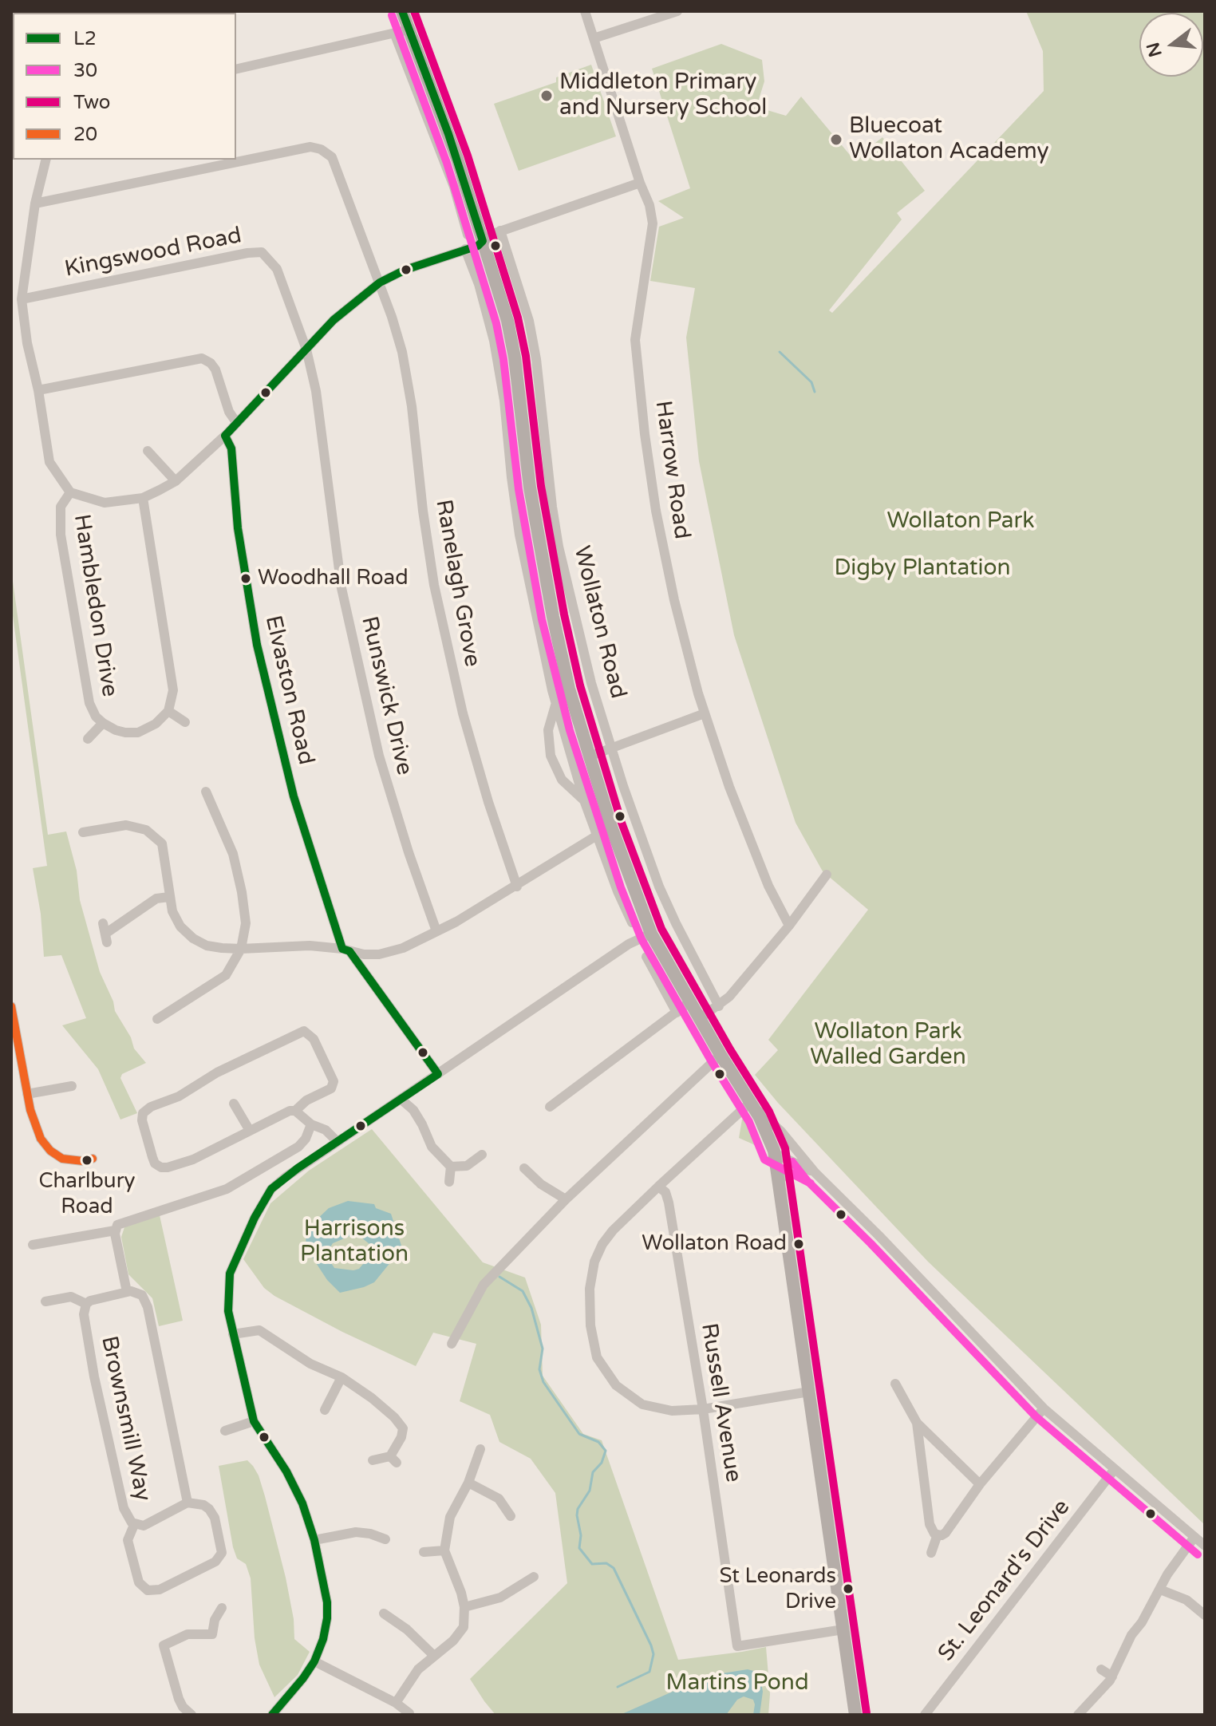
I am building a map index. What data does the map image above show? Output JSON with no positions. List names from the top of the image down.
{
  "streets": {
    "main road": ["Wollaton Road"],
    "street": [
      "Kingswood Road",
      "Harrow Road",
      "Ranelagh Grove",
      "Hambledon Drive",
      "Elvaston Road",
      "Runswick Drive",
      "Russell Avenue",
      "Brownsmill Way",
      "St. Leonard's Drive"
    ]
  },
  "crossings": [
    ["Kingswood Road", "Runswick Drive"],
    ["Wollaton Road", "Russell Avenue"],
    ["Wollaton Road", "St. Leonard's Drive"]
  ],
  "parks": [
    "Wollaton Park",
    "Digby Plantation",
    "Wollaton Park Walled Garden",
    "Harrisons Plantation",
    "Martins Pond"
  ],
  "places": [
    "Middleton Primary and Nursery School",
    "Bluecoat Wollaton Academy",
    "Woodhall Road",
    "Charlbury Road",
    "Wollaton Road",
    "St Leonards Drive"
  ],
  "lines": [
    "transit line L2",
    "transit line Two",
    "transit line 30",
    "transit line 20"
  ],
  "legend": [
    "L2",
    "30",
    "Two",
    "20"
  ],
  "north": "left"
}
